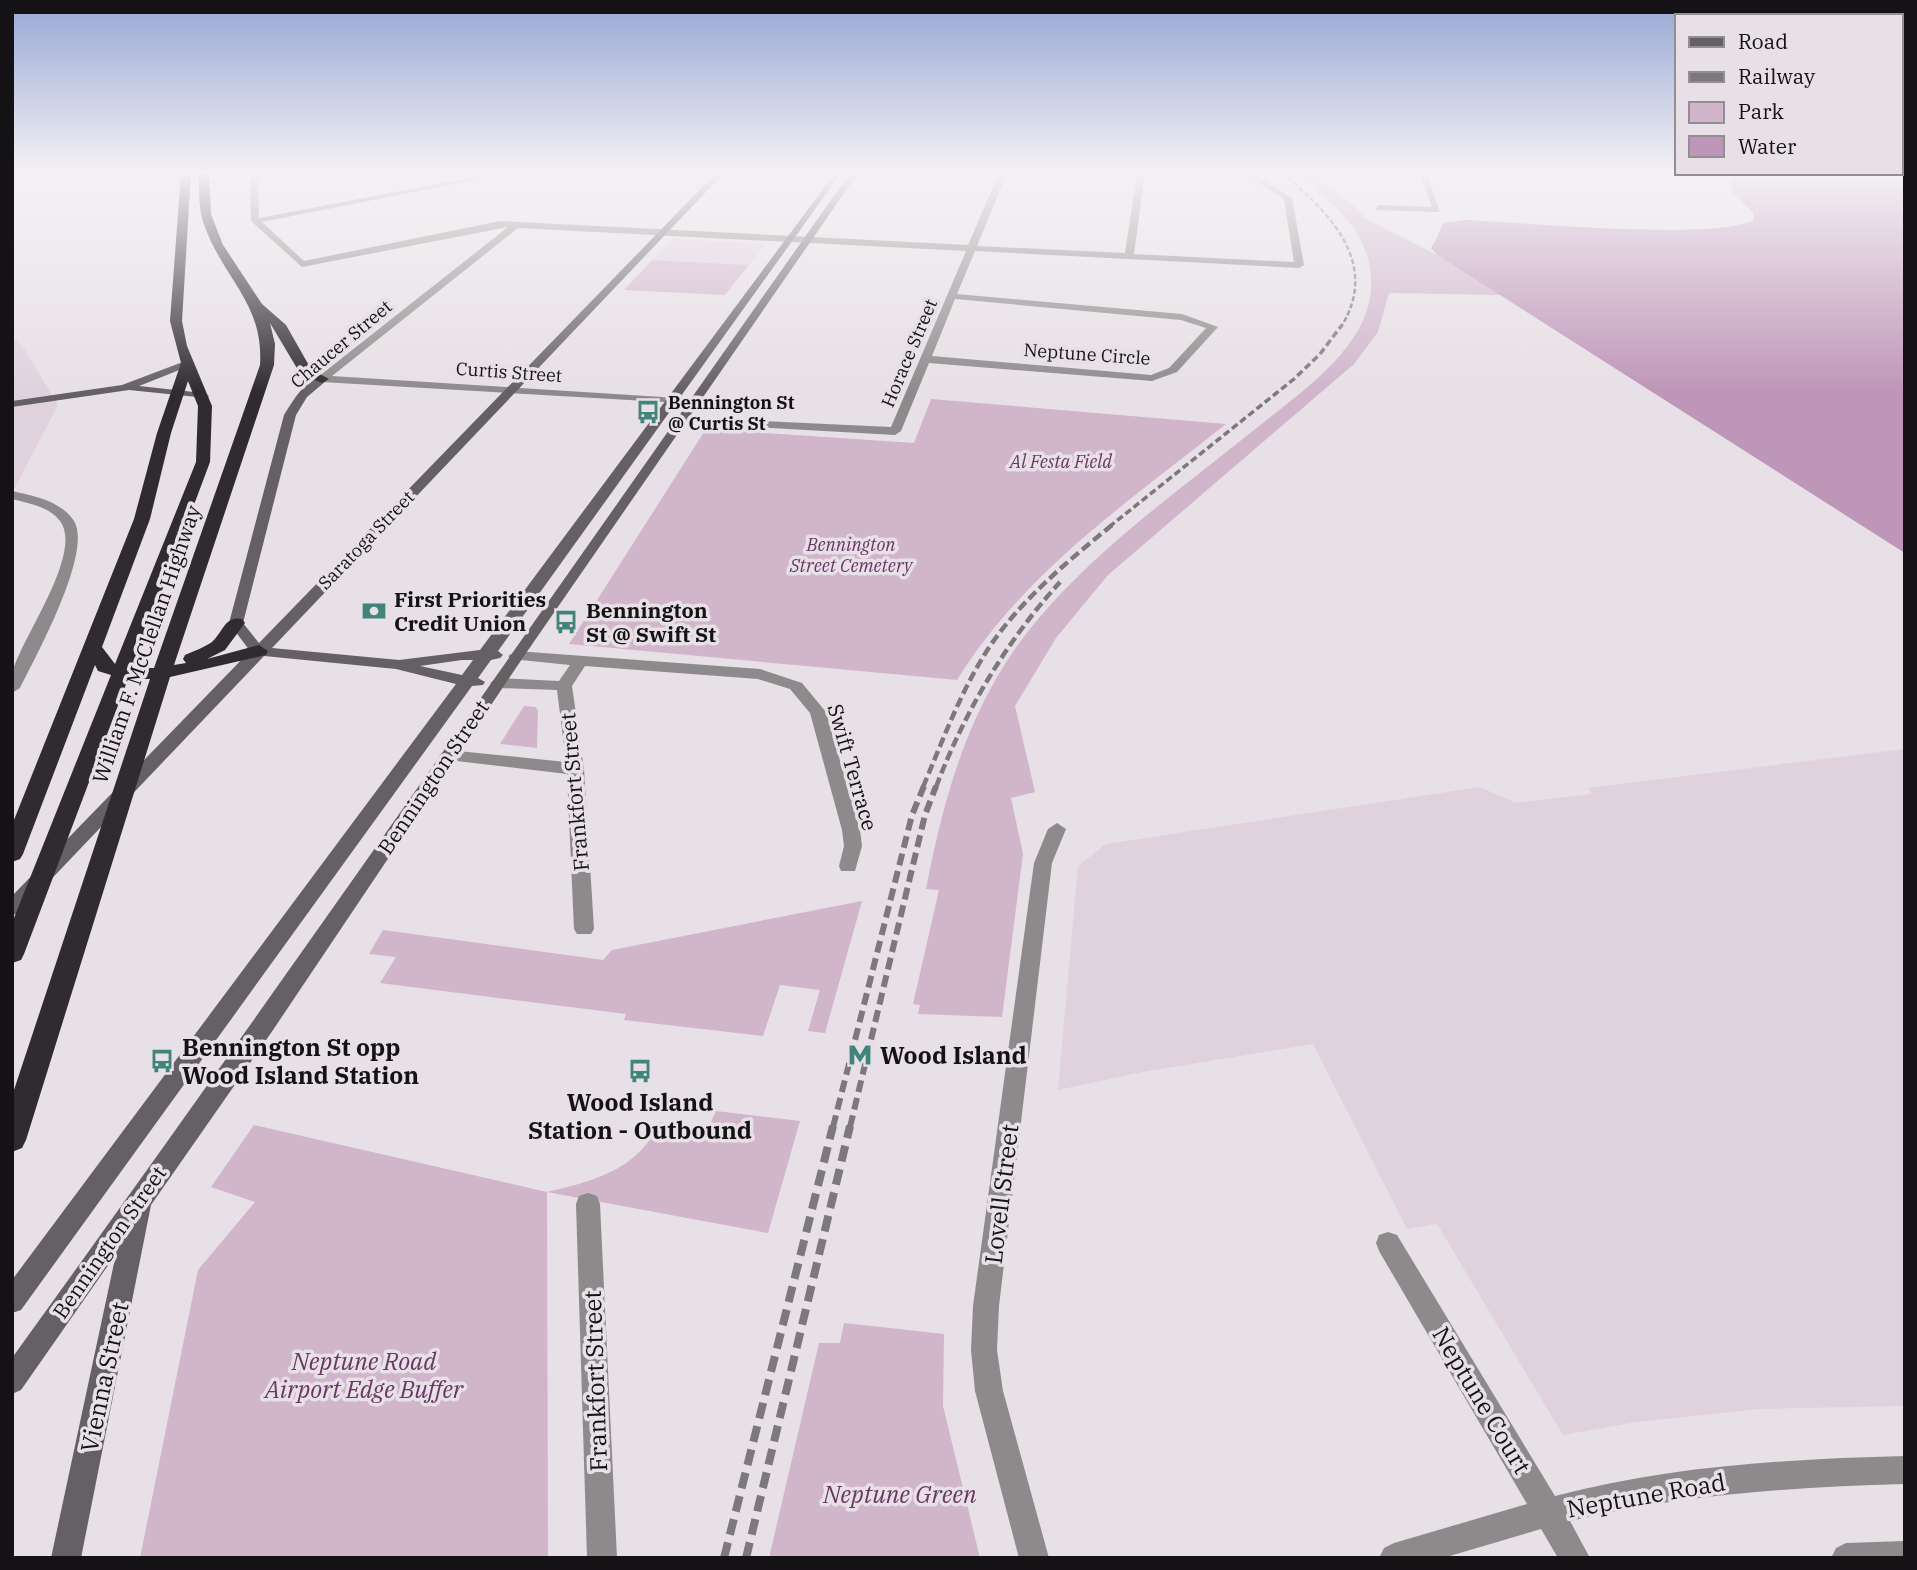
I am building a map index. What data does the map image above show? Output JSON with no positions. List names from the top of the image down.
{
  "streets": {
    "highway": ["William F. McClellan Highway"],
    "main road": [
      "Chaucer Street",
      "Saratoga Street",
      "Bennington Street",
      "Vienna Street"
    ],
    "street": [
      "Horace Street",
      "Neptune Circle",
      "Curtis Street",
      "Swift Terrace",
      "Frankfort Street",
      "Lovell Street",
      "Neptune Court",
      "Neptune Road"
    ]
  },
  "crossings": [
    ["Chaucer Street", "Curtis Street"],
    ["Horace Street", "Neptune Circle"],
    ["Horace Street", "Bennington Street"],
    ["Curtis Street", "Saratoga Street"],
    ["Curtis Street", "Bennington Street"],
    ["Swift Terrace", "Frankfort Street"],
    ["Bennington Street", "Vienna Street"],
    ["Neptune Court", "Neptune Road"]
  ],
  "parks": [
    "Al Festa Field",
    "Bennington Street Cemetery",
    "Neptune Road Airport Edge Buffer",
    "Neptune Green"
  ],
  "places": {
    "bus stop": [
      "Bennington St @ Curtis St",
      "Bennington St @ Swift St",
      "Bennington St opp Wood Island Station",
      "Wood Island Station - Outbound"
    ],
    "bank": ["First Priorities Credit Union"],
    "metro station": ["Wood Island"]
  },
  "legend": [
    "Road",
    "Railway",
    "Park",
    "Water"
  ]
}
